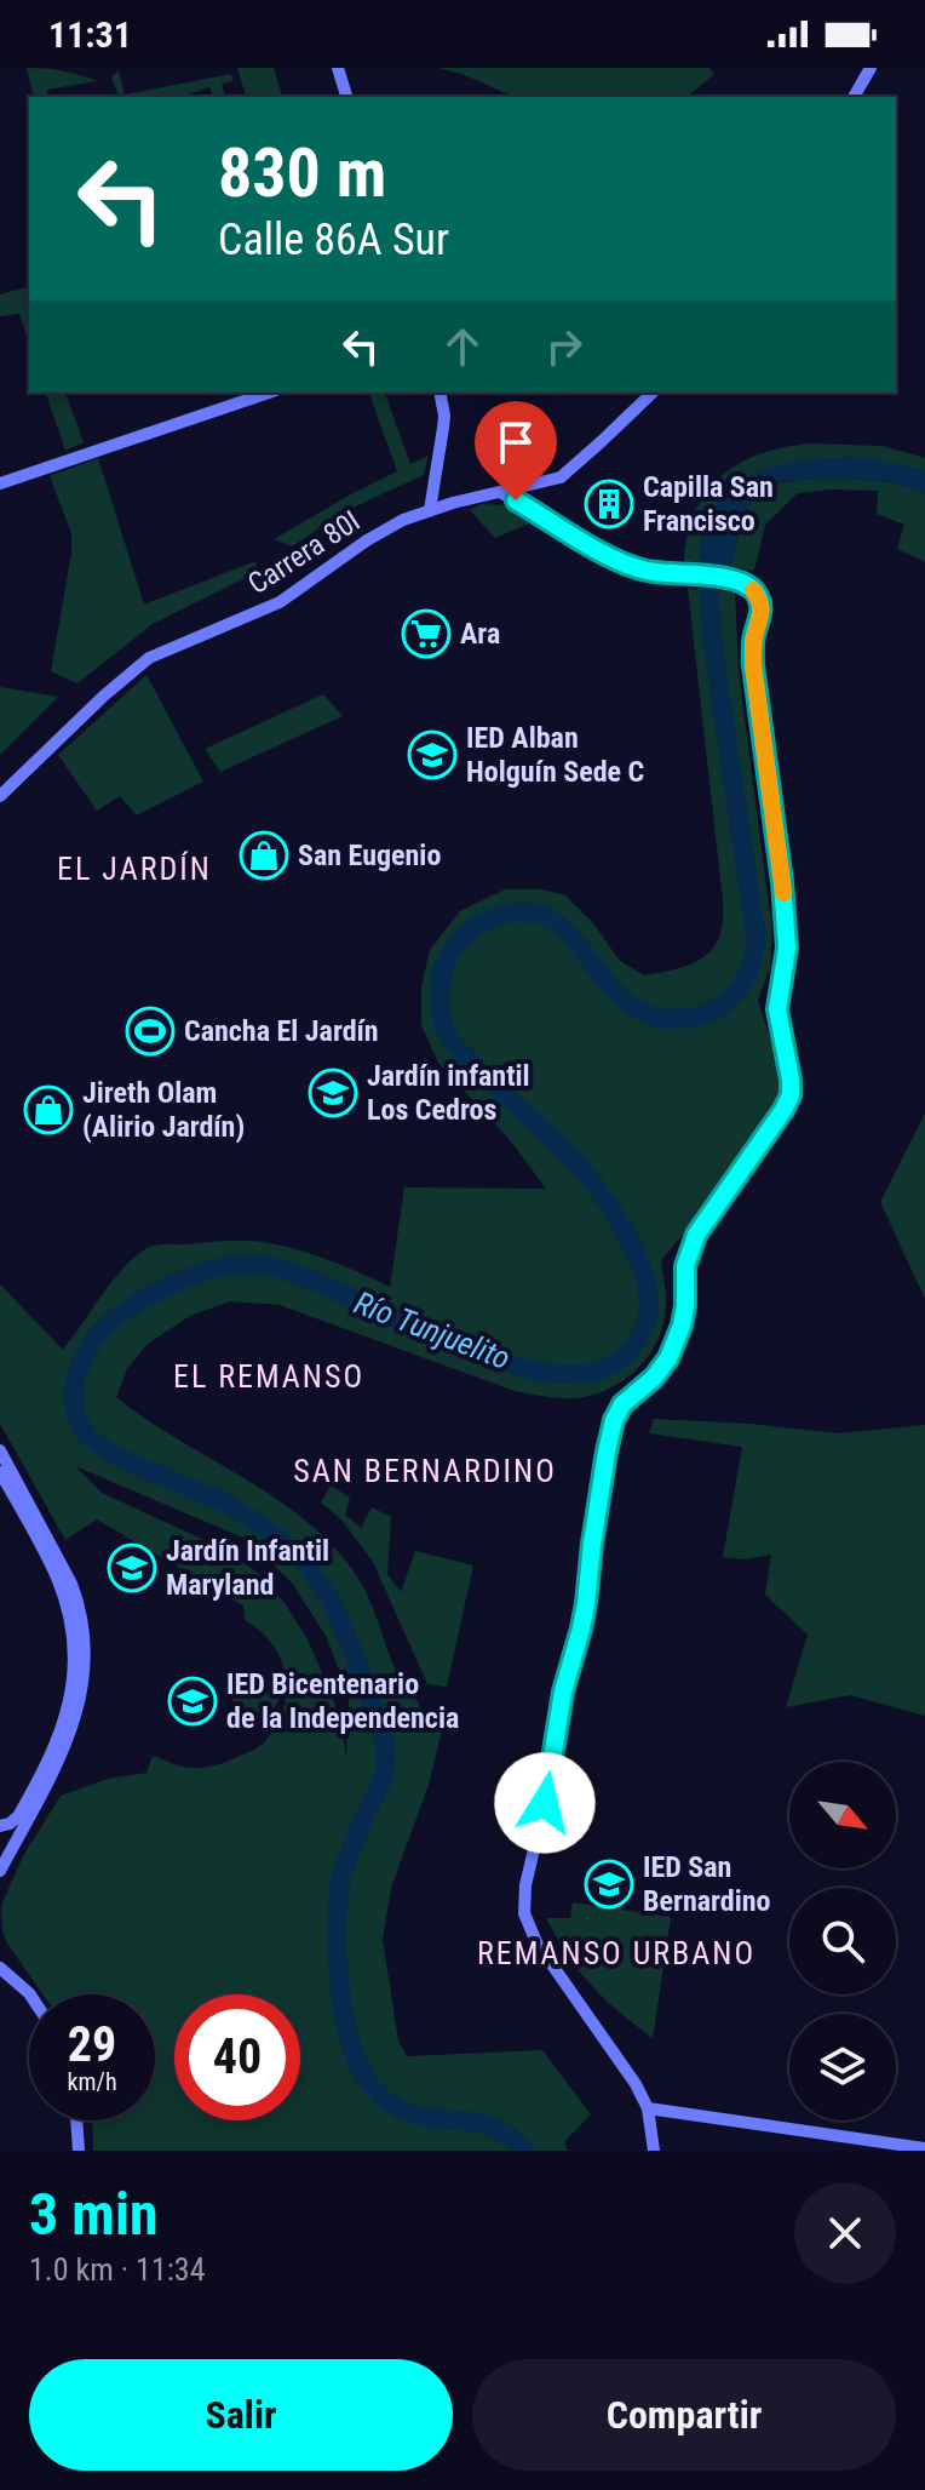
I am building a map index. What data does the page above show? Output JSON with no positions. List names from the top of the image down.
{
  "streets": {
    "street": ["Carrera 80I"]
  },
  "districts": [
    "EL JARDÍN",
    "EL REMANSO",
    "SAN BERNARDINO",
    "REMANSO URBANO"
  ],
  "water": ["Río Tunjuelito"],
  "places": {
    "building": ["Capilla San Francisco"],
    "supermarket": ["Ara"],
    "school or university": [
      "IED Alban Holguín Sede C",
      "Jardín infantil Los Cedros",
      "Jardín Infantil Maryland",
      "IED Bicentenario de la Independencia",
      "IED San Bernardino"
    ],
    "shop": ["San Eugenio", "Jireth Olam (Alirio Jardín)"],
    "sports": ["Cancha El Jardín"]
  },
  "north": "bottom right",
  "page": {
    "status": "11:31",
    "turn": ["830 m", "Calle 86A Sur"],
    "speed": "29 km/h",
    "limit": "40",
    "heading": ["3 min", "1.0 km · 11:34"],
    "buttons": ["Salir", "Compartir"]
  }
}
